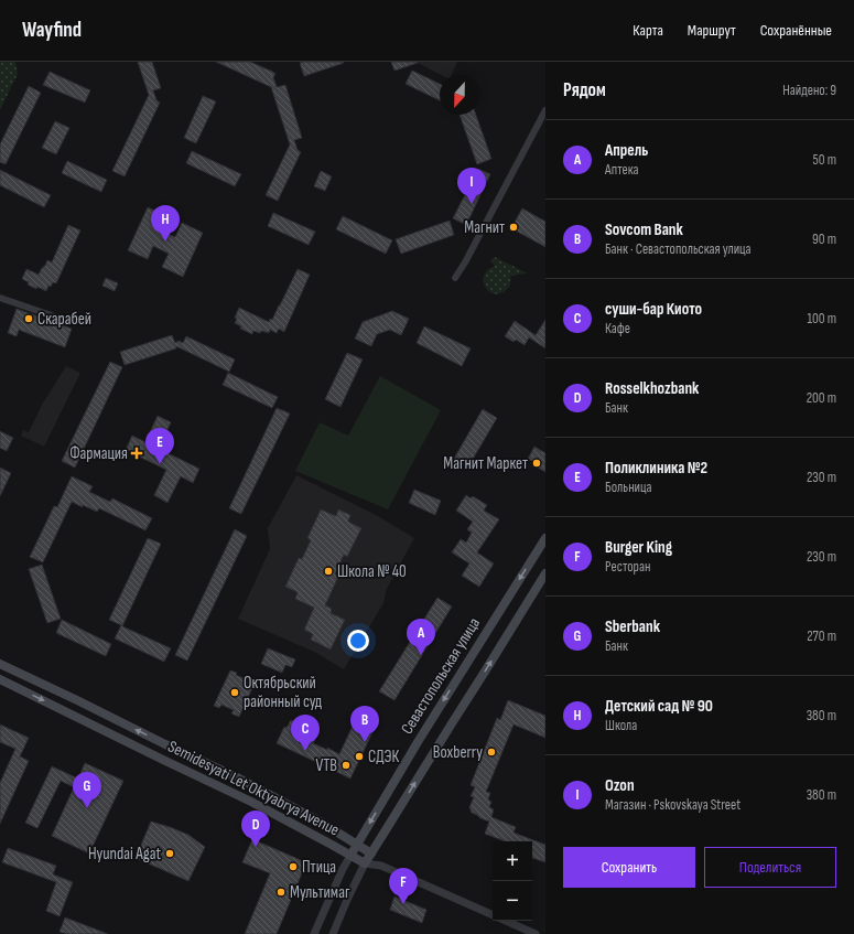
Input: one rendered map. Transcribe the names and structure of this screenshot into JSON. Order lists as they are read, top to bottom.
{
  "streets": {
    "main road": ["Севастопольская улица", "Semidesyati Let Oktyabrya Avenue"]
  },
  "crossings": [
    ["Севастопольская улица", "Semidesyati Let Oktyabrya Avenue"]
  ],
  "places": {
    "other": [
      "Магнит",
      "Скарабей",
      "Магнит Маркет",
      "Школа № 40",
      "Октябрьский районный суд",
      "Boxberry",
      "СДЭК",
      "VTB",
      "Hyundai Agat",
      "Птица",
      "Мультимаг"
    ],
    "health": ["Фармация"]
  },
  "north": "bottom",
  "page": {
    "header": "Wayfind",
    "nav": ["Карта", "Маршрут", "Сохранённые"],
    "heading": ["Рядом", "Найдено: 9"],
    "list": [
      {
        "mark": "A",
        "name": "Апрель",
        "note": "Аптека",
        "value": "50 m"
      },
      {
        "mark": "B",
        "name": "Sovcom Bank",
        "note": "Банк · Севастопольская улица",
        "value": "90 m"
      },
      {
        "mark": "C",
        "name": "суши-бар Киото",
        "note": "Кафе",
        "value": "100 m"
      },
      {
        "mark": "D",
        "name": "Rosselkhozbank",
        "note": "Банк",
        "value": "200 m"
      },
      {
        "mark": "E",
        "name": "Поликлиника №2",
        "note": "Больница",
        "value": "230 m"
      },
      {
        "mark": "F",
        "name": "Burger King",
        "note": "Ресторан",
        "value": "230 m"
      },
      {
        "mark": "G",
        "name": "Sberbank",
        "note": "Банк",
        "value": "270 m"
      },
      {
        "mark": "H",
        "name": "Детский сад № 90",
        "note": "Школа",
        "value": "380 m"
      },
      {
        "mark": "I",
        "name": "Ozon",
        "note": "Магазин · Pskovskaya Street",
        "value": "380 m"
      }
    ],
    "pins": [
      "I",
      "H",
      "E",
      "A",
      "B",
      "C",
      "G",
      "D",
      "F"
    ],
    "buttons": ["Сохранить", "Поделиться"],
    "map_buttons": ["+", "−"]
  }
}
